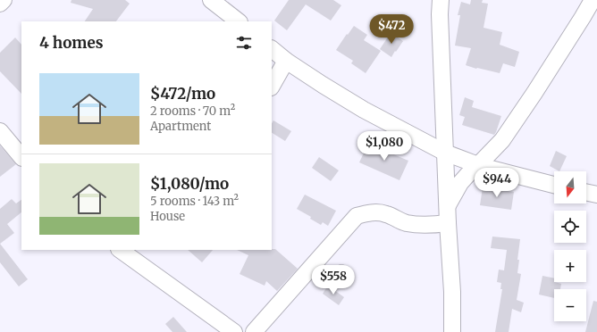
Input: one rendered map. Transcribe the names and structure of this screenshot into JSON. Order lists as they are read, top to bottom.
{
  "north": "bottom",
  "page": {
    "price": [
      "$472",
      "$1,080",
      "$944",
      "$558"
    ],
    "heading": "4 homes",
    "list": [
      {
        "name": "$472/mo",
        "note": "2 rooms · 70 m² · Apartment"
      },
      {
        "name": "$1,080/mo",
        "note": "5 rooms · 143 m² · House"
      }
    ],
    "map_buttons": ["+", "−"]
  }
}
